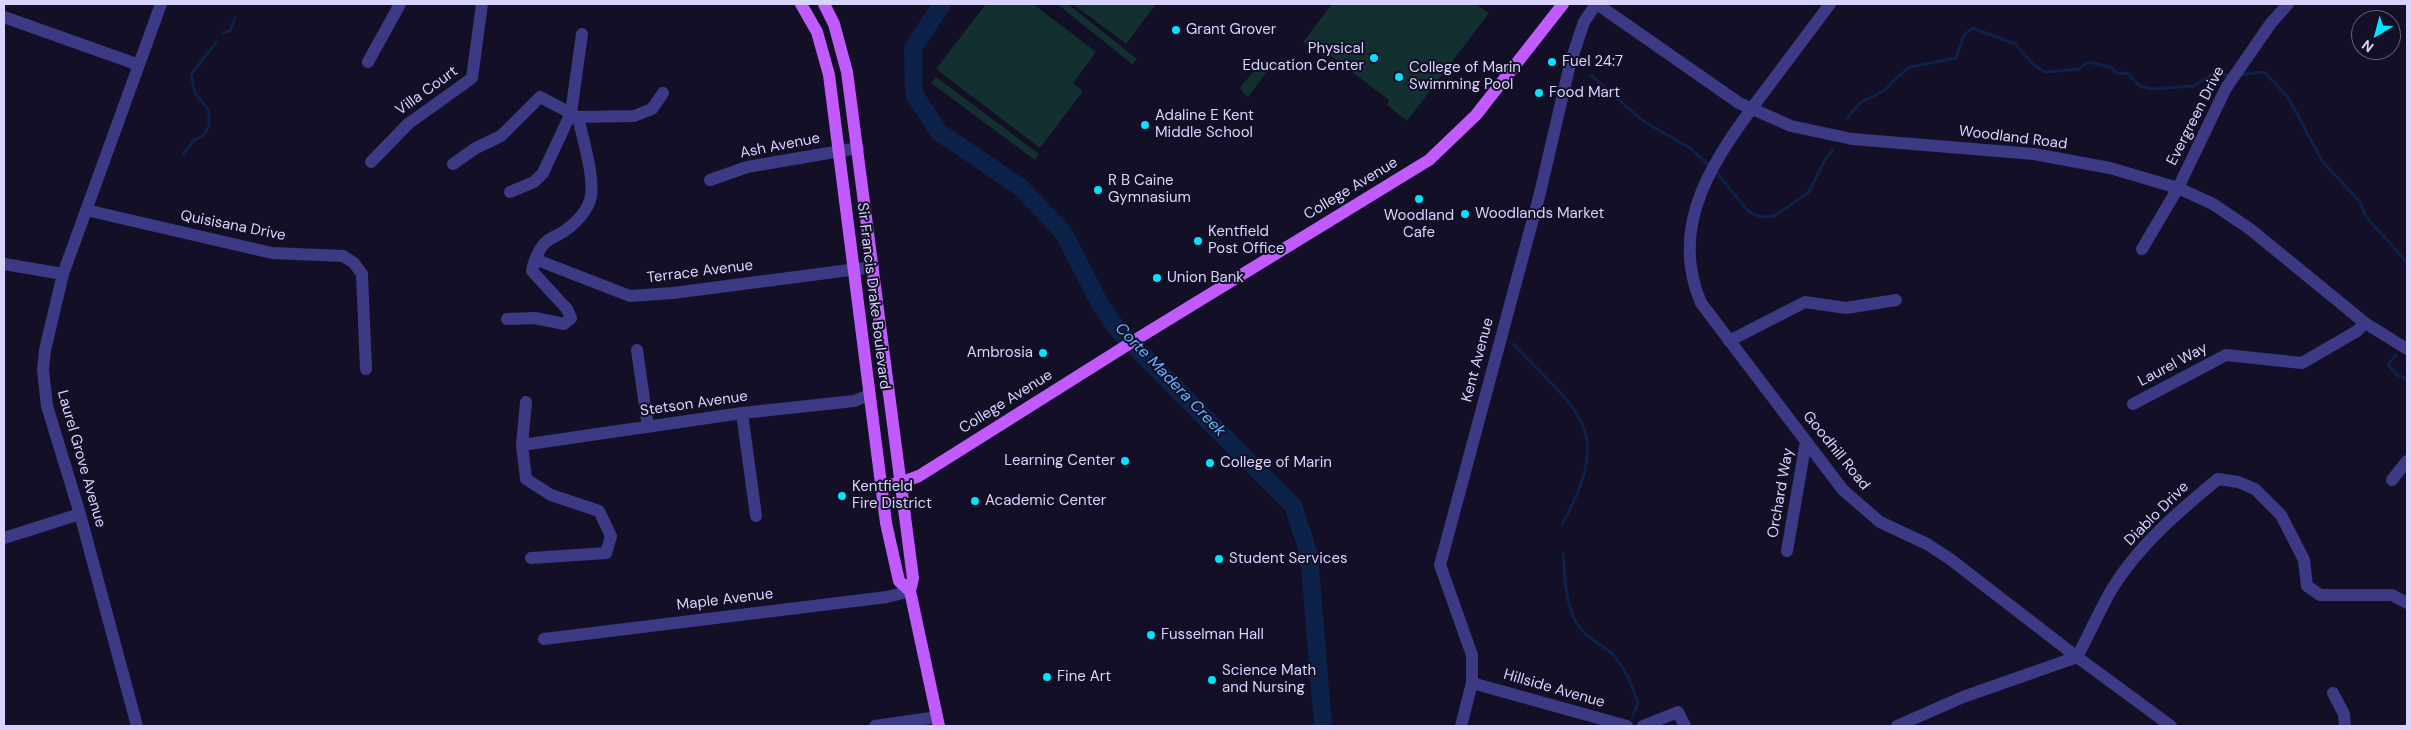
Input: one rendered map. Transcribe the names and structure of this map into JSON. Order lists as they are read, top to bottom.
{
  "streets": {
    "main road": ["College Avenue", "Sir Francis Drake Boulevard"],
    "street": [
      "Villa Court",
      "Evergreen Drive",
      "Woodland Road",
      "Ash Avenue",
      "Quisisana Drive",
      "Terrace Avenue",
      "Kent Avenue",
      "Laurel Way",
      "Stetson Avenue",
      "Goodhill Road",
      "Laurel Grove Avenue",
      "Orchard Way",
      "Diablo Drive",
      "Maple Avenue",
      "Hillside Avenue"
    ]
  },
  "crossings": [
    ["Evergreen Drive", "Woodland Road"],
    ["Woodland Road", "Kent Avenue"],
    ["Woodland Road", "Laurel Way"],
    ["Woodland Road", "Goodhill Road"],
    ["Ash Avenue", "Sir Francis Drake Boulevard"],
    ["College Avenue", "Sir Francis Drake Boulevard"],
    ["Quisisana Drive", "Laurel Grove Avenue"],
    ["Terrace Avenue", "Sir Francis Drake Boulevard"],
    ["Sir Francis Drake Boulevard", "Stetson Avenue"],
    ["Sir Francis Drake Boulevard", "Maple Avenue"],
    ["Kent Avenue", "Hillside Avenue"],
    ["Goodhill Road", "Orchard Way"],
    ["Goodhill Road", "Diablo Drive"]
  ],
  "water": ["Corte Madera Creek"],
  "places": [
    "Grant Grover",
    "Physical Education Center",
    "Fuel 24:7",
    "College of Marin Swimming Pool",
    "Food Mart",
    "Adaline E Kent Middle School",
    "R B Caine Gymnasium",
    "Woodland Cafe",
    "Woodlands Market",
    "Kentfield Post Office",
    "Union Bank",
    "Ambrosia",
    "Learning Center",
    "College of Marin",
    "Kentfield Fire District",
    "Academic Center",
    "Student Services",
    "Fusselman Hall",
    "Fine Art",
    "Science Math and Nursing"
  ],
  "north": "bottom left"
}
